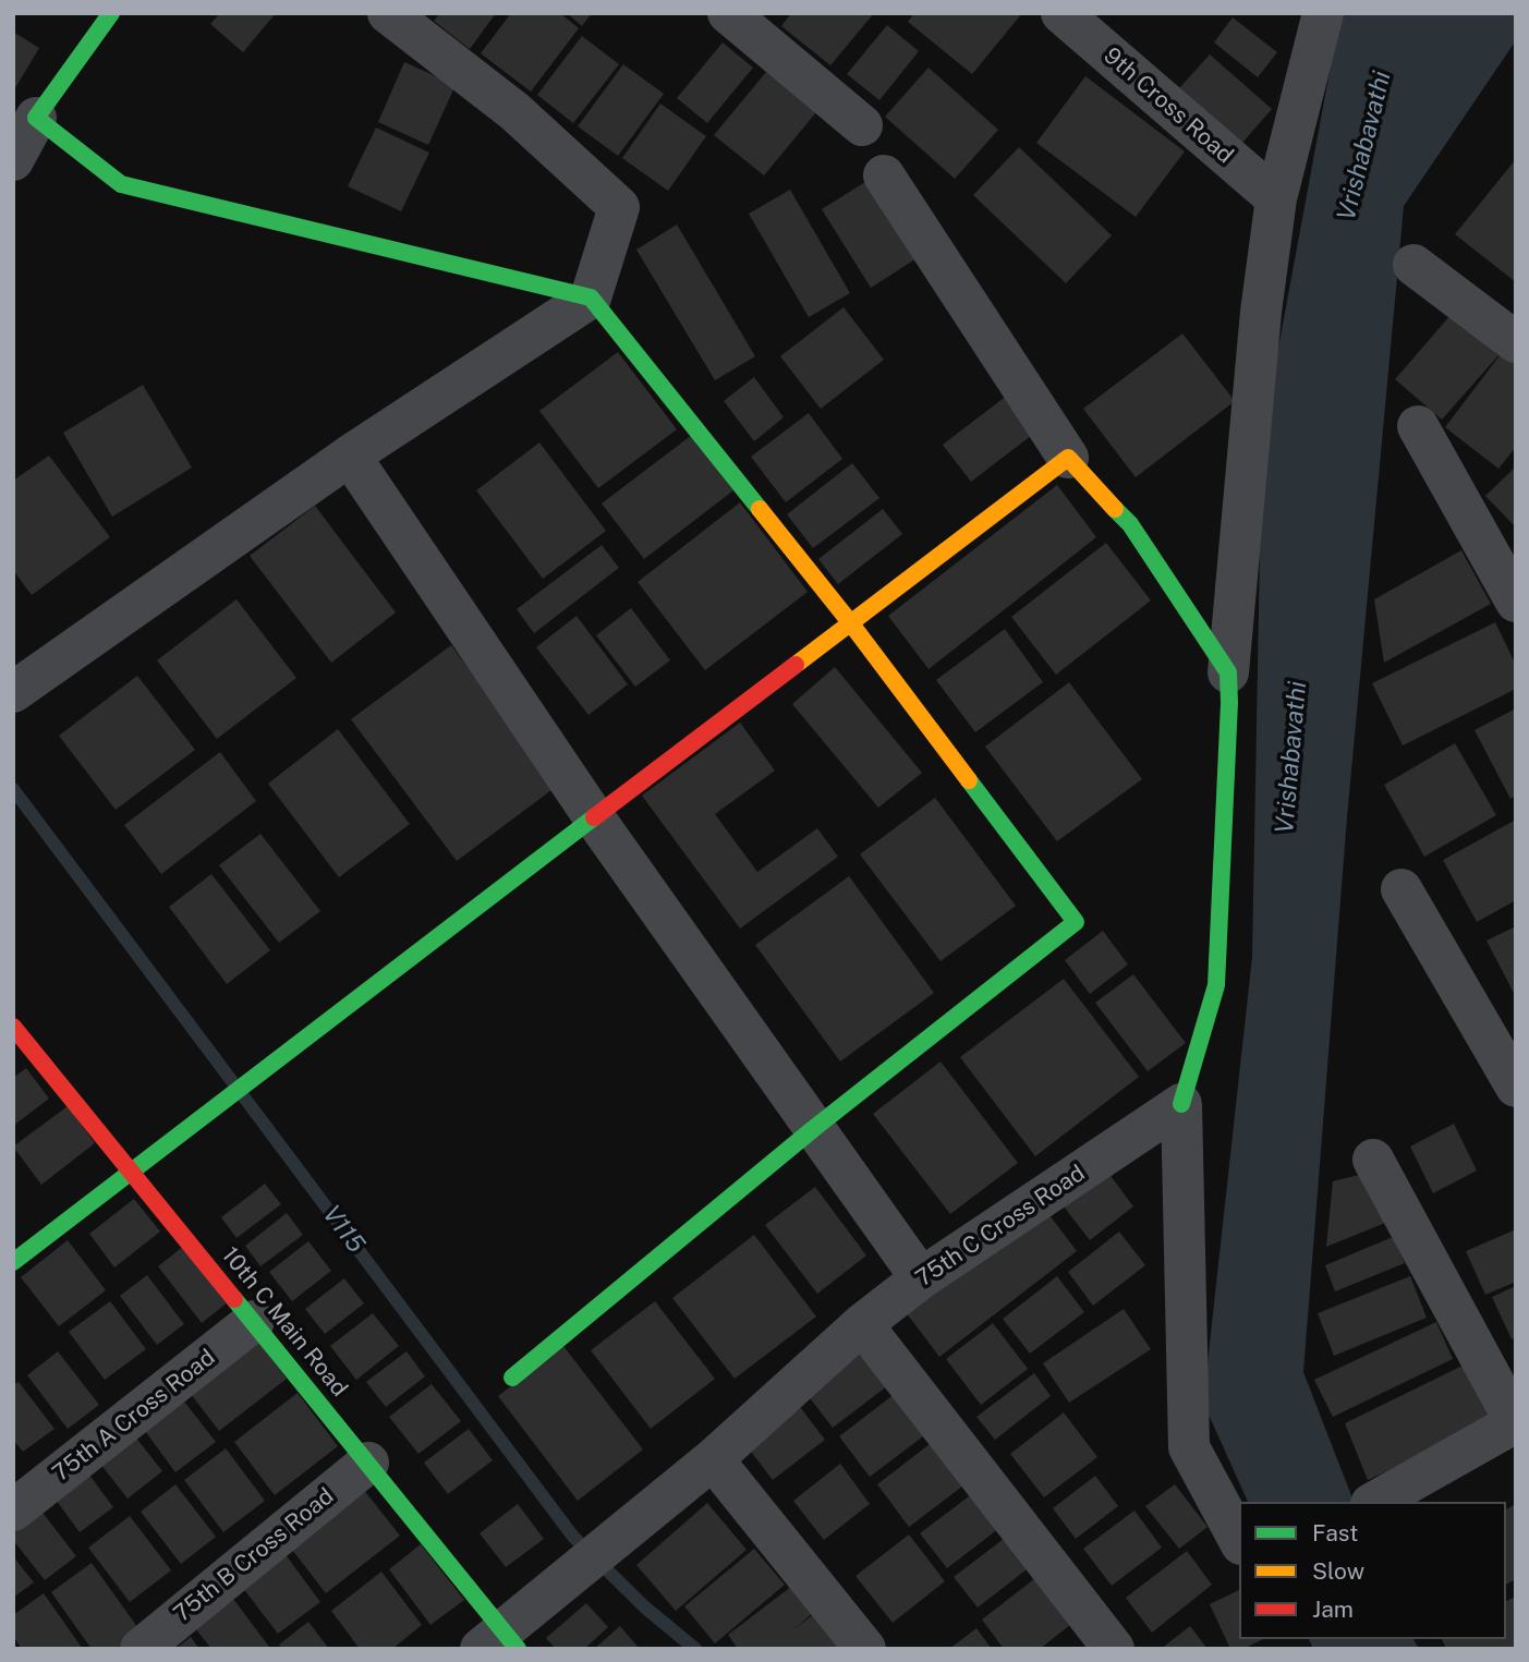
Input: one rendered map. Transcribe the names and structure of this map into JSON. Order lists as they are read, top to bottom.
{
  "streets": {
    "street": [
      "9th Cross Road",
      "75th C Cross Road",
      "10th C Main Road",
      "75th A Cross Road",
      "75th B Cross Road"
    ]
  },
  "crossings": [
    ["75th C Cross Road", "10th C Main Road"],
    ["10th C Main Road", "75th A Cross Road"],
    ["10th C Main Road", "75th B Cross Road"]
  ],
  "water": ["Vrishabavathi", "V115"],
  "legend": ["Fast", "Slow", "Jam"]
}
